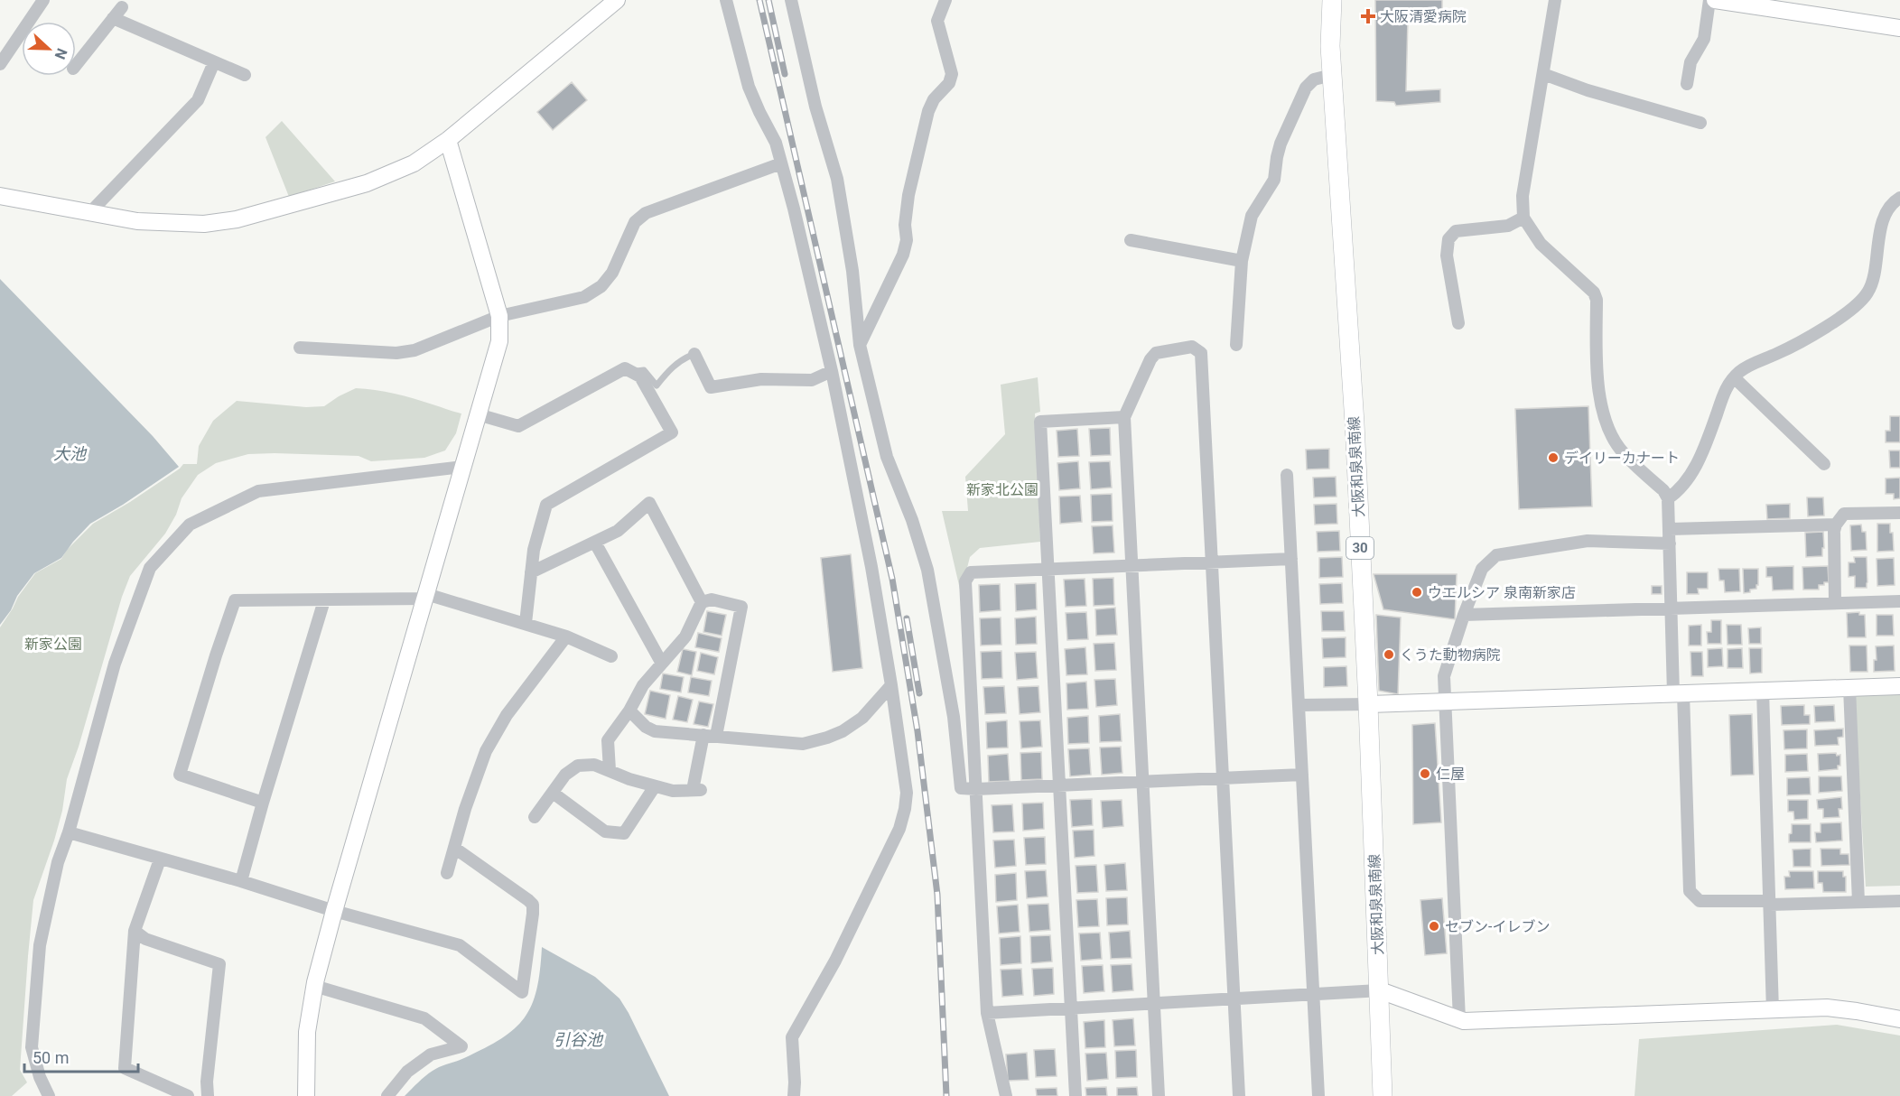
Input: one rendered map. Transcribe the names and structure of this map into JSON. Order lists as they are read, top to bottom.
{
  "streets": {
    "main road": ["大阪和泉泉南線", "30"]
  },
  "water": ["大池", "引谷池"],
  "parks": ["新家北公園", "新家公園"],
  "places": {
    "health": ["大阪清愛病院"],
    "other": [
      "デイリーカナート",
      "ウエルシア 泉南新家店",
      "くうた動物病院",
      "仁屋",
      "セブン-イレブン"
    ]
  },
  "scale_bar": "50 m",
  "north": "right"
}
